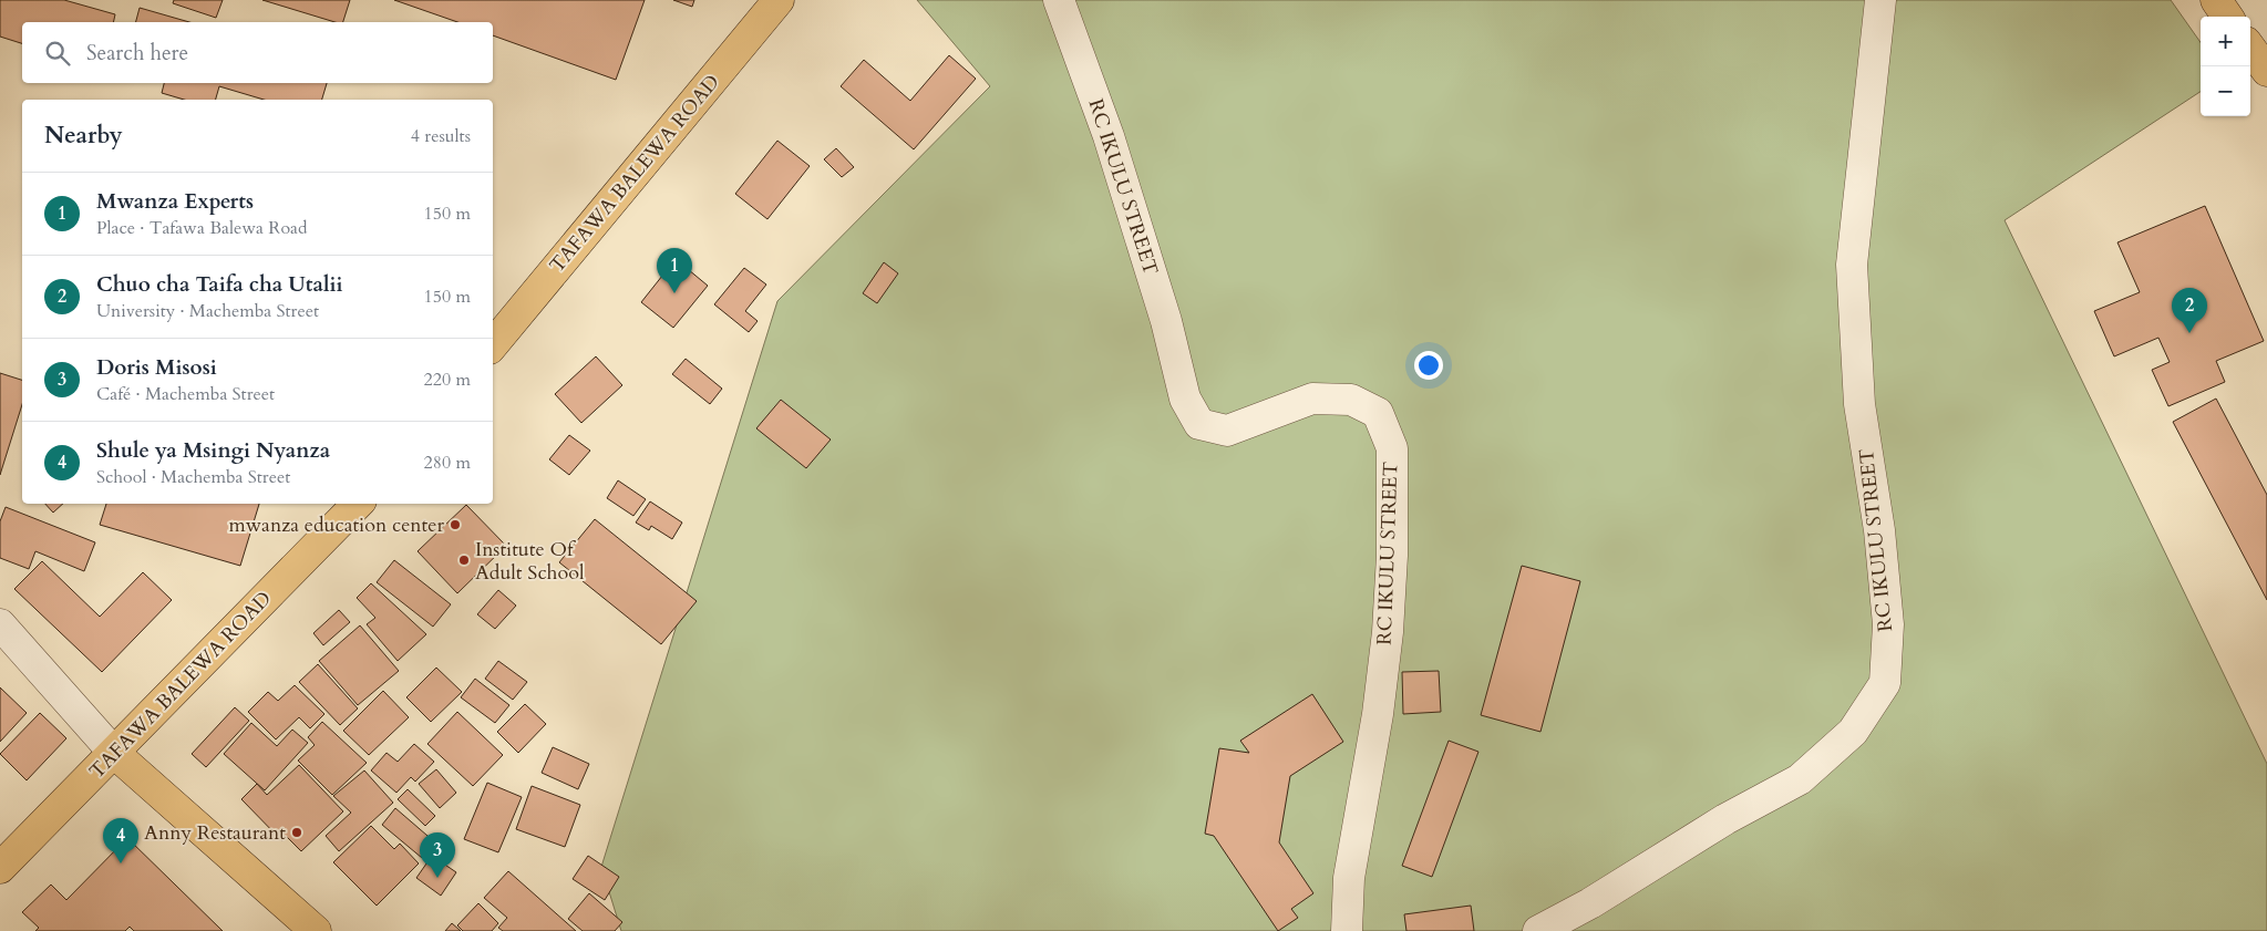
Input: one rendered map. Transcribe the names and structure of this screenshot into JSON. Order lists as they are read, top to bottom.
{
  "streets": {
    "main road": ["TAFAWA BALEWA ROAD"],
    "lane": ["RC IKULU STREET"]
  },
  "places": ["mwanza education center", "Institute Of Adult School", "Anny Restaurant"],
  "page": {
    "map_buttons": ["+", "−"],
    "search": "Search here",
    "heading": ["Nearby", "4 results"],
    "list": [
      {
        "mark": "1",
        "name": "Mwanza Experts",
        "note": "Place · Tafawa Balewa Road",
        "value": "150 m"
      },
      {
        "mark": "2",
        "name": "Chuo cha Taifa cha Utalii",
        "note": "University · Machemba Street",
        "value": "150 m"
      },
      {
        "mark": "3",
        "name": "Doris Misosi",
        "note": "Café · Machemba Street",
        "value": "220 m"
      },
      {
        "mark": "4",
        "name": "Shule ya Msingi Nyanza",
        "note": "School · Machemba Street",
        "value": "280 m"
      }
    ],
    "pins": [
      "1",
      "2",
      "4",
      "3"
    ]
  }
}
